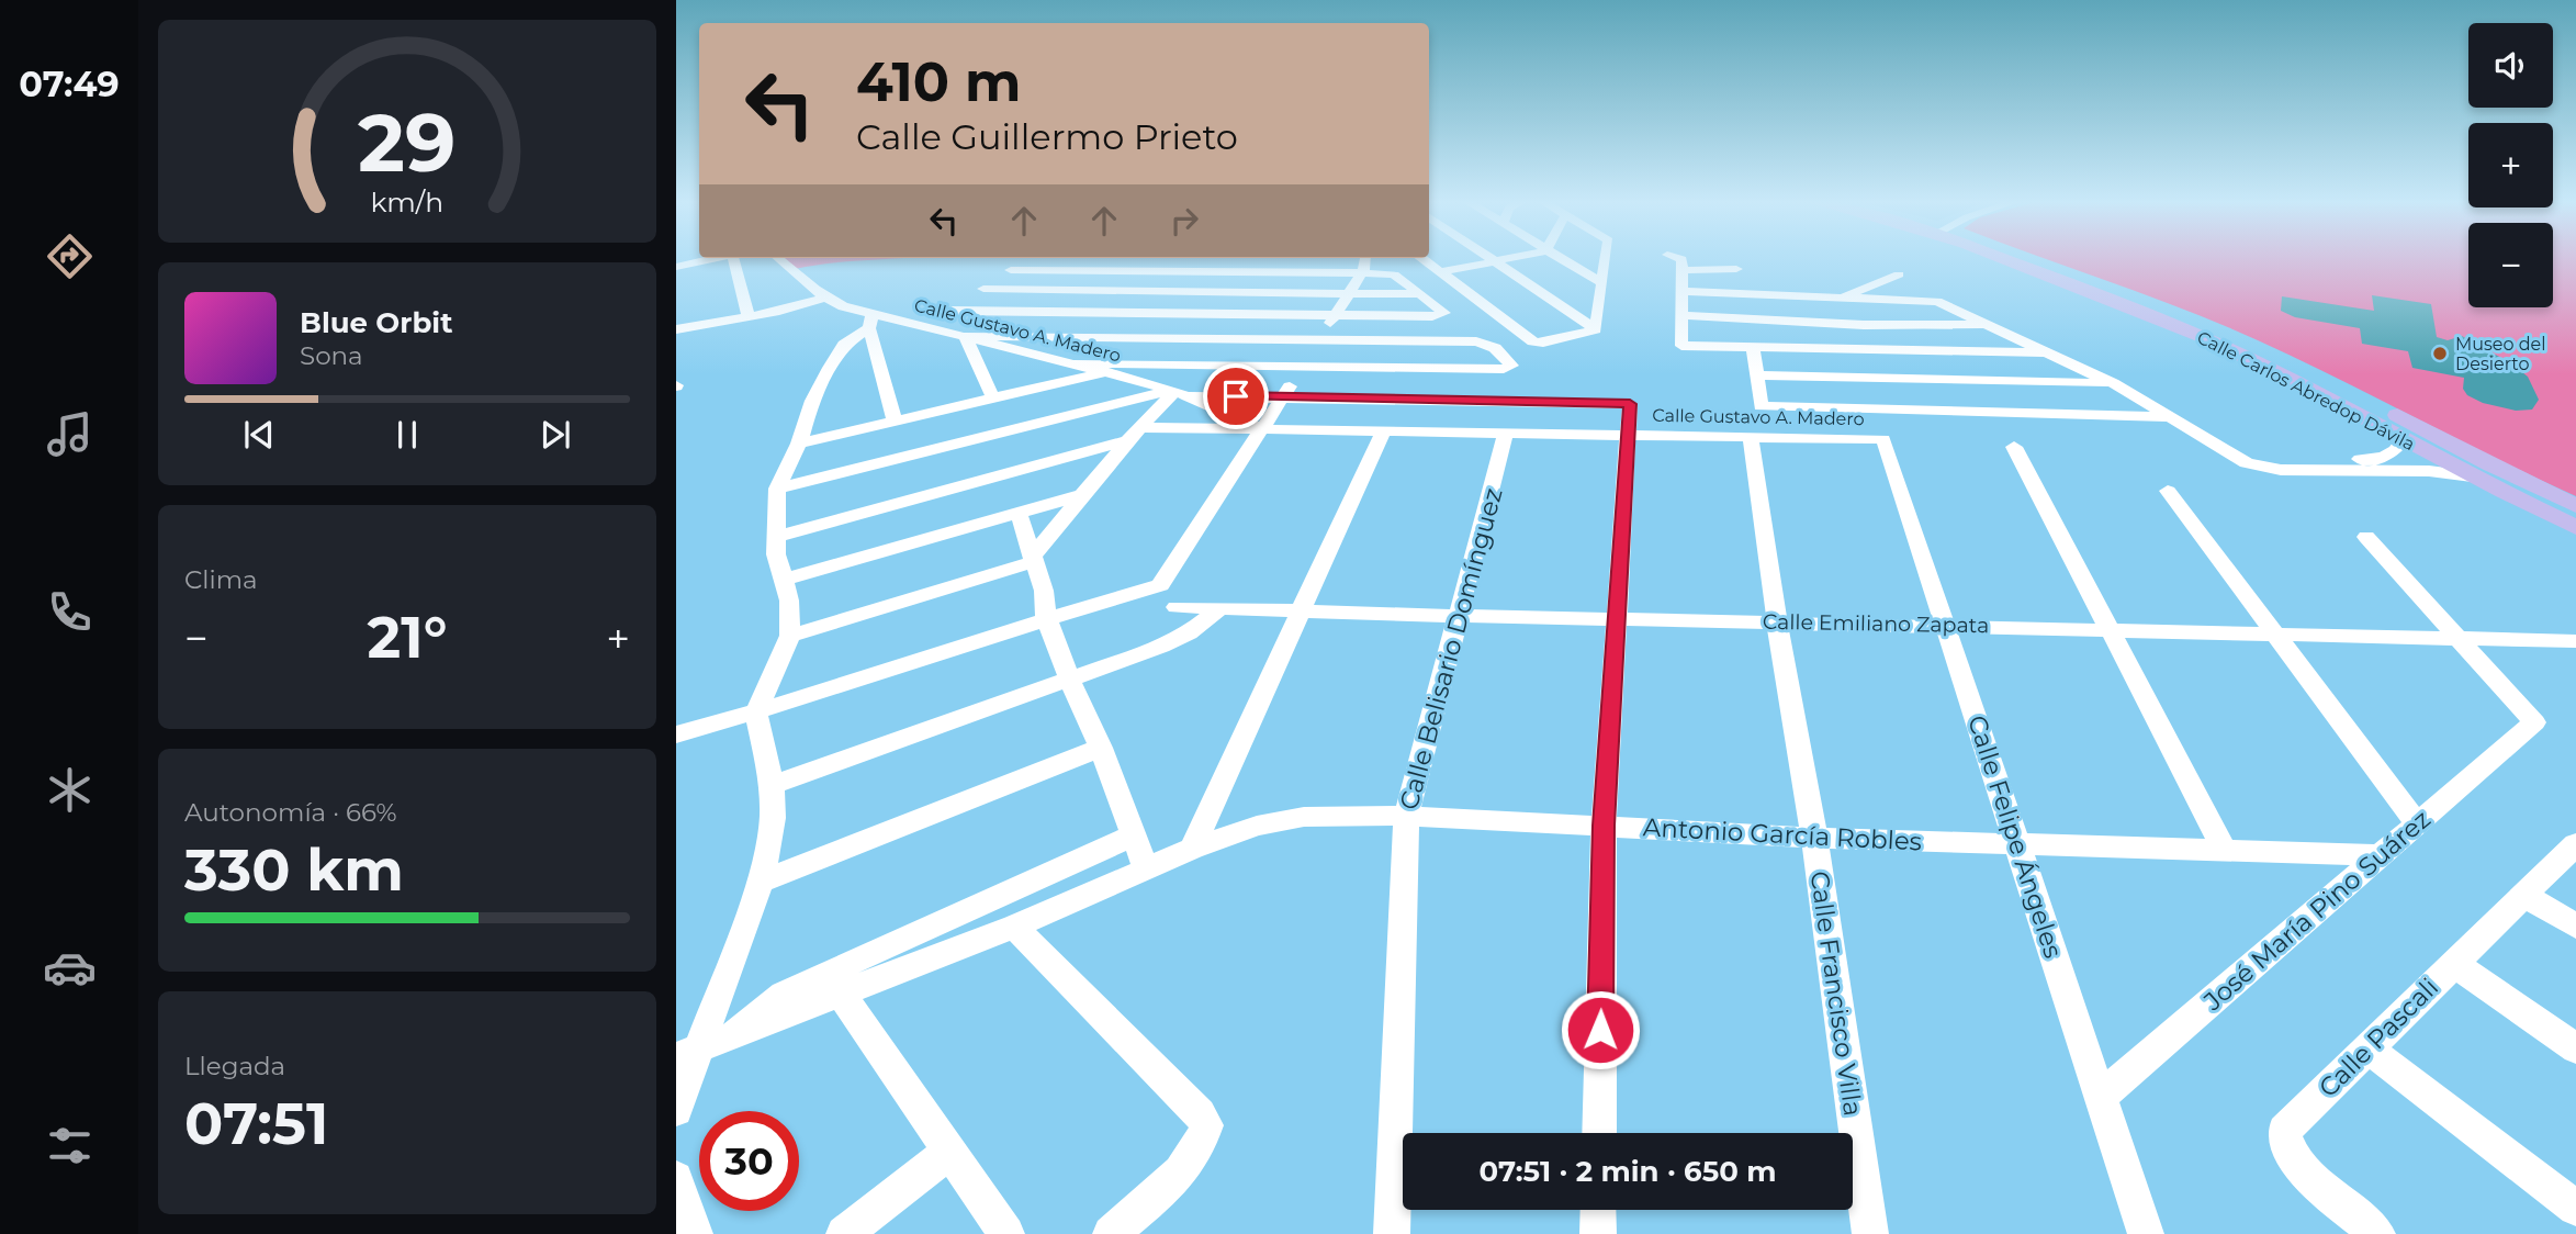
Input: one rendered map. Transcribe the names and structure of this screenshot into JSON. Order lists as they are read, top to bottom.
{
  "streets": {
    "main road": ["Calle Carlos Abredop Dávila"],
    "street": [
      "Calle Gustavo A. Madero",
      "Calle Emiliano Zapata",
      "Calle Belisario Domínguez",
      "Antonio García Robles",
      "Calle Felipe Ángeles",
      "José María Pino Suárez",
      "Calle Francisco Villa",
      "Calle Pascali"
    ]
  },
  "crossings": [
    ["Calle Gustavo A. Madero", "Calle Belisario Domínguez"],
    ["Calle Gustavo A. Madero", "Calle Felipe Ángeles"],
    ["Calle Gustavo A. Madero", "Calle Francisco Villa"],
    ["Calle Emiliano Zapata", "Calle Belisario Domínguez"],
    ["Calle Emiliano Zapata", "Calle Felipe Ángeles"],
    ["Calle Emiliano Zapata", "José María Pino Suárez"],
    ["Calle Emiliano Zapata", "Calle Francisco Villa"],
    ["Calle Belisario Domínguez", "Antonio García Robles"],
    ["Antonio García Robles", "Calle Felipe Ángeles"],
    ["Antonio García Robles", "José María Pino Suárez"],
    ["Antonio García Robles", "Calle Francisco Villa"],
    ["Calle Felipe Ángeles", "José María Pino Suárez"]
  ],
  "places": ["Museo del Desierto"],
  "page": {
    "tabs": "07:49",
    "map_buttons": ["+", "−"],
    "turn": ["410 m", "Calle Guillermo Prieto"],
    "song": ["Blue Orbit", "Sona"],
    "tile": [
      "Clima",
      ["Autonomía · 66%", "330 km"],
      ["Llegada", "07:51"]
    ],
    "heat": ["−", "21°", "+"],
    "limit": "30",
    "trip": "07:51 · 2 min · 650 m",
    "gauge": ["29", "km/h"]
  }
}
